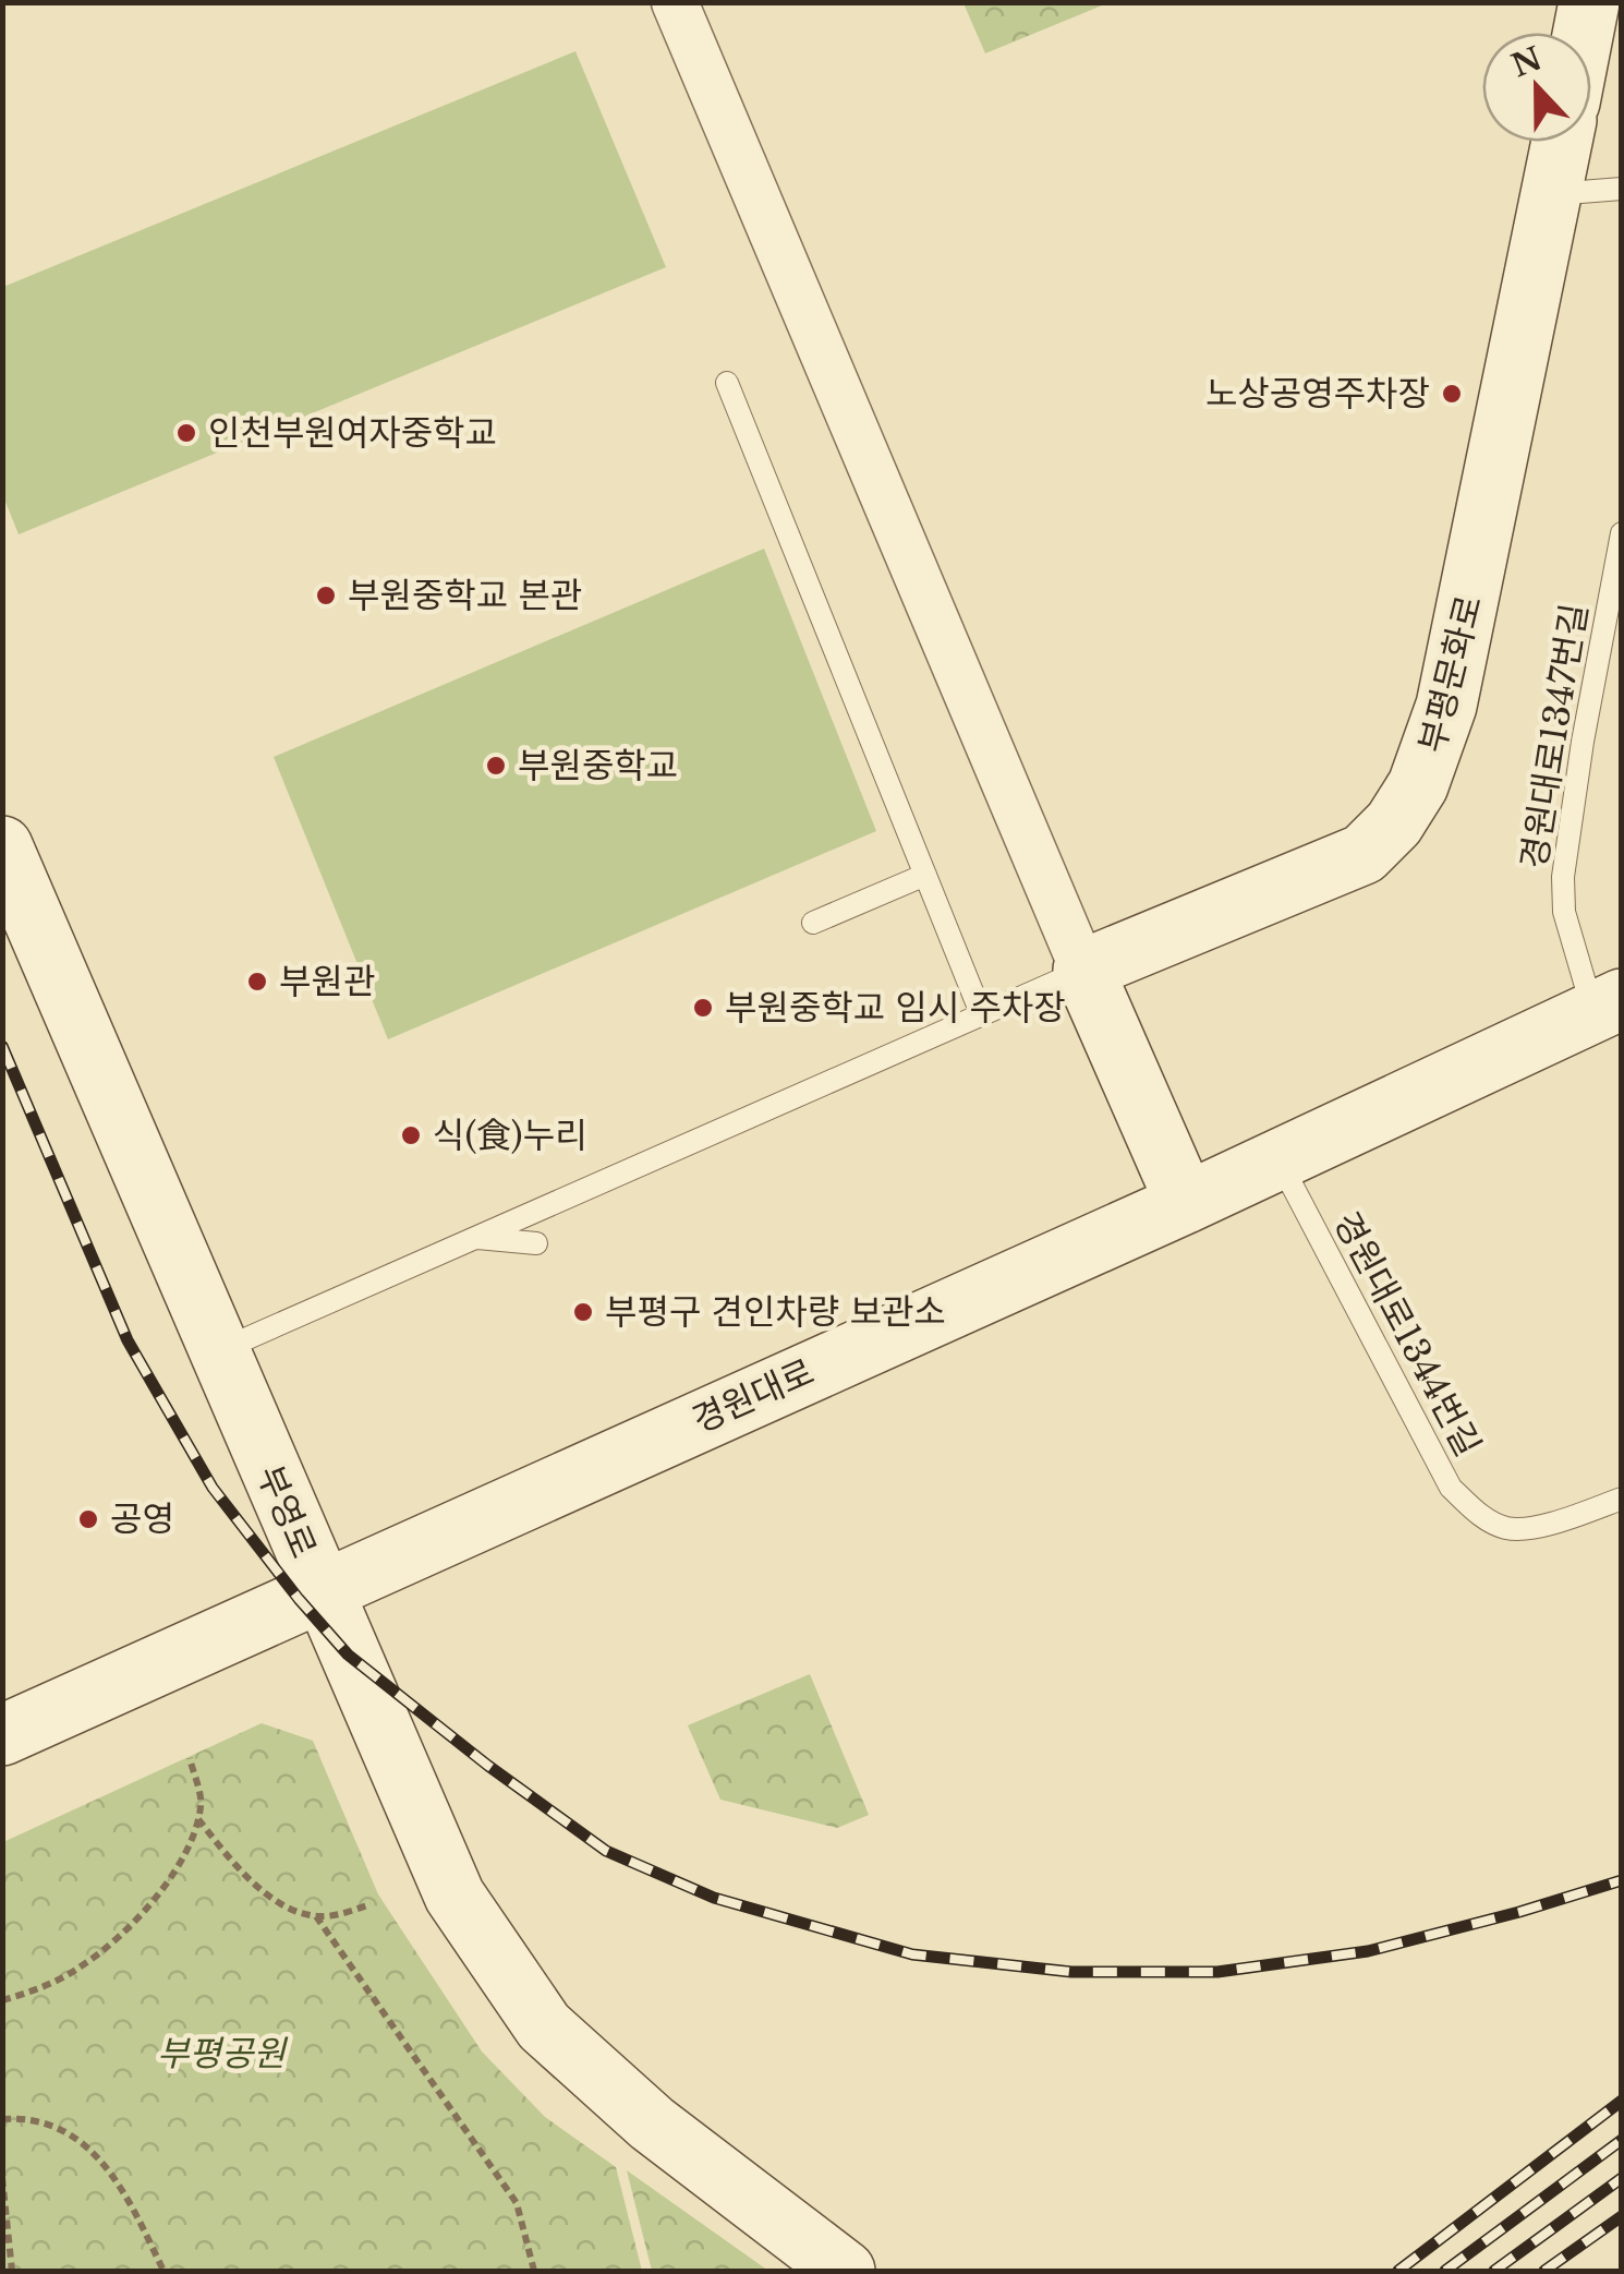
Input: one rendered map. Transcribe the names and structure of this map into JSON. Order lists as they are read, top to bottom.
{
  "streets": {
    "street": ["부평문화로", "경원대로", "부영로"],
    "lane": ["경원대로1347번길", "경원대로1344번길"]
  },
  "crossings": [
    ["경원대로1347번길", "경원대로"],
    ["경원대로1344번길", "경원대로"],
    ["경원대로", "부영로"]
  ],
  "parks": ["부평공원"],
  "places": [
    "노상공영주차장",
    "인천부원여자중학교",
    "부원중학교 본관",
    "부원중학교",
    "부원관",
    "부원중학교 임시 주차장",
    "식(食)누리",
    "부평구 견인차량 보관소",
    "공영"
  ],
  "north": "top"
}
